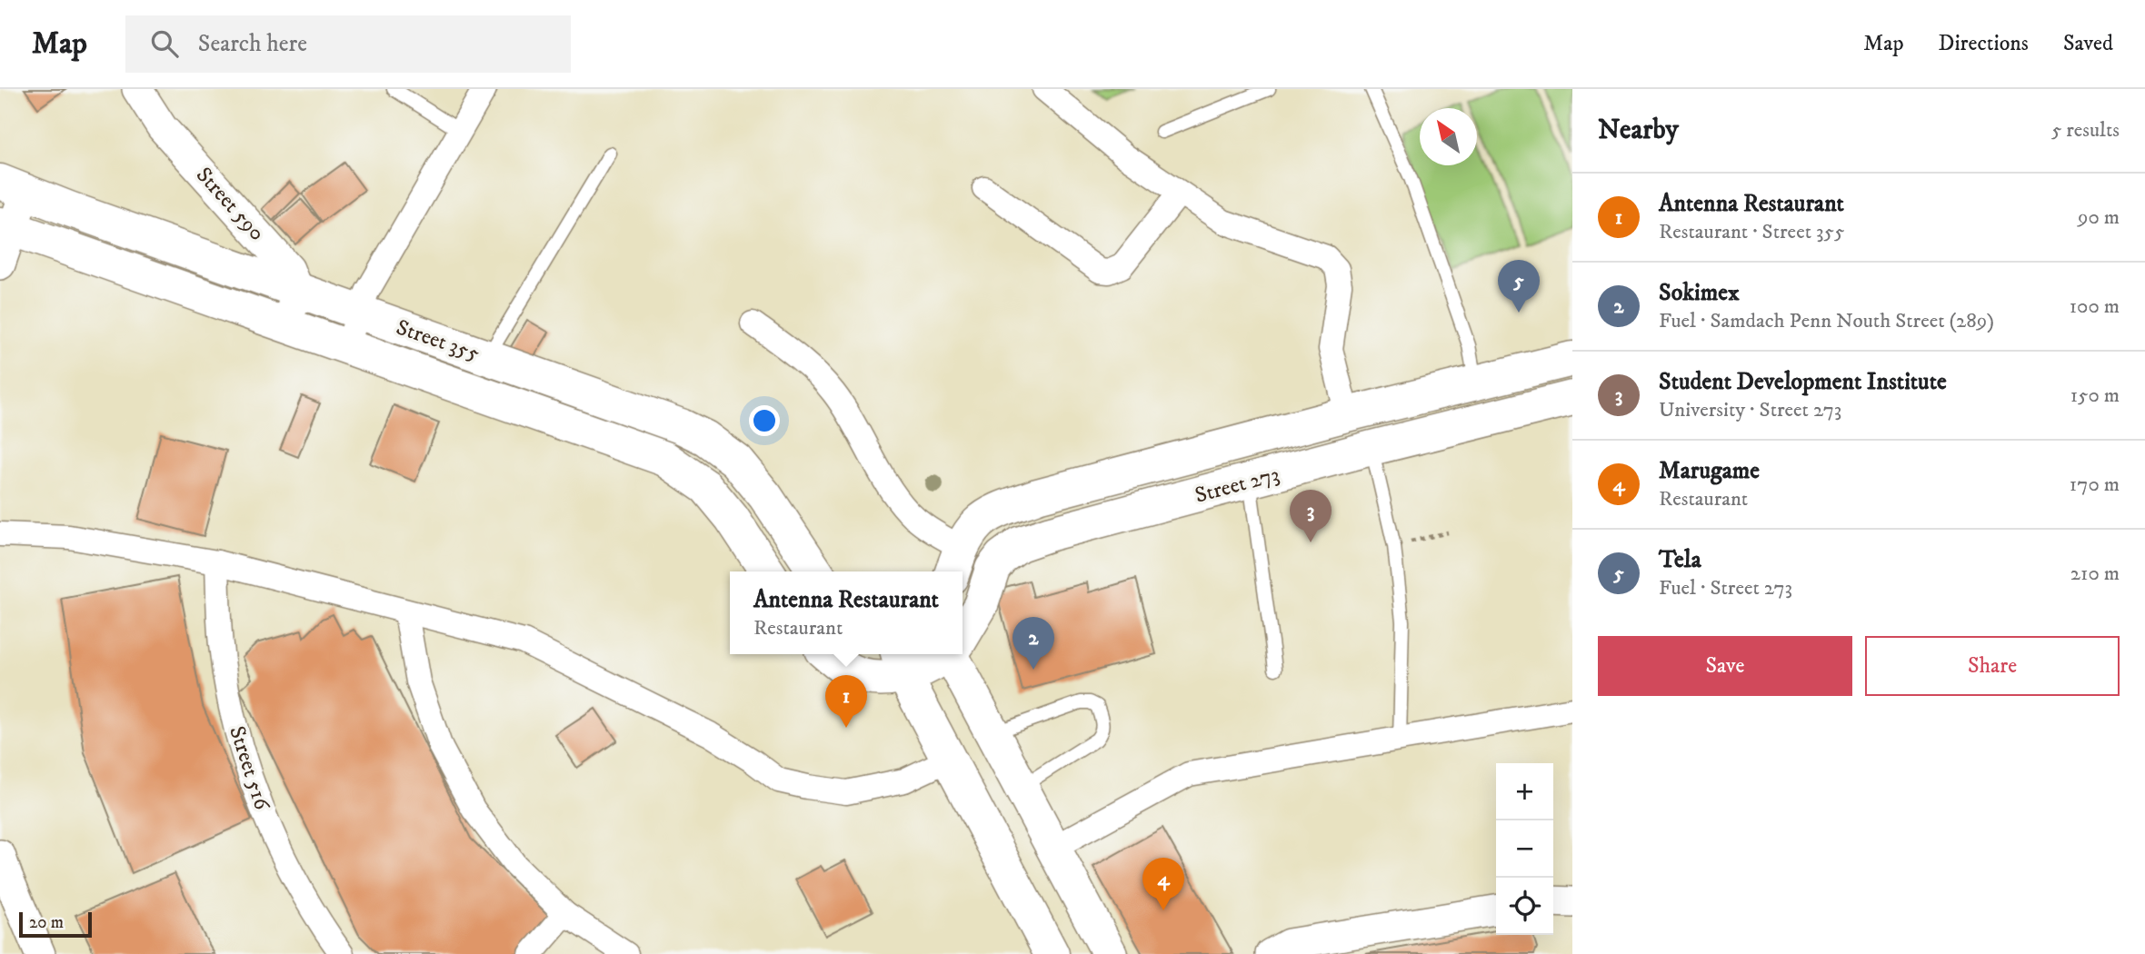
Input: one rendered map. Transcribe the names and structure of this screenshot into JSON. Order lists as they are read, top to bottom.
{
  "streets": {
    "main road": ["Street 355", "Street 273"],
    "street": ["Street 590", "Street 516"]
  },
  "crossings": [
    ["Street 590", "Street 355"]
  ],
  "scale_bar": "20 m",
  "north": "top left",
  "page": {
    "header": "Map",
    "search": "Search here",
    "nav": ["Map", "Directions", "Saved"],
    "heading": ["Nearby", "5 results"],
    "list": [
      {
        "mark": "1",
        "name": "Antenna Restaurant",
        "note": "Restaurant · Street 355",
        "value": "90 m"
      },
      {
        "mark": "2",
        "name": "Sokimex",
        "note": "Fuel · Samdach Penn Nouth Street (289)",
        "value": "100 m"
      },
      {
        "mark": "3",
        "name": "Student Development Institute",
        "note": "University · Street 273",
        "value": "150 m"
      },
      {
        "mark": "4",
        "name": "Marugame",
        "note": "Restaurant",
        "value": "170 m"
      },
      {
        "mark": "5",
        "name": "Tela",
        "note": "Fuel · Street 273",
        "value": "210 m"
      }
    ],
    "pins": [
      "5",
      "3",
      "2",
      "1",
      "4"
    ],
    "popup": ["Antenna Restaurant", "Restaurant"],
    "buttons": ["Save", "Share"],
    "map_buttons": ["+", "−"],
    "scale": "20 m"
  }
}
